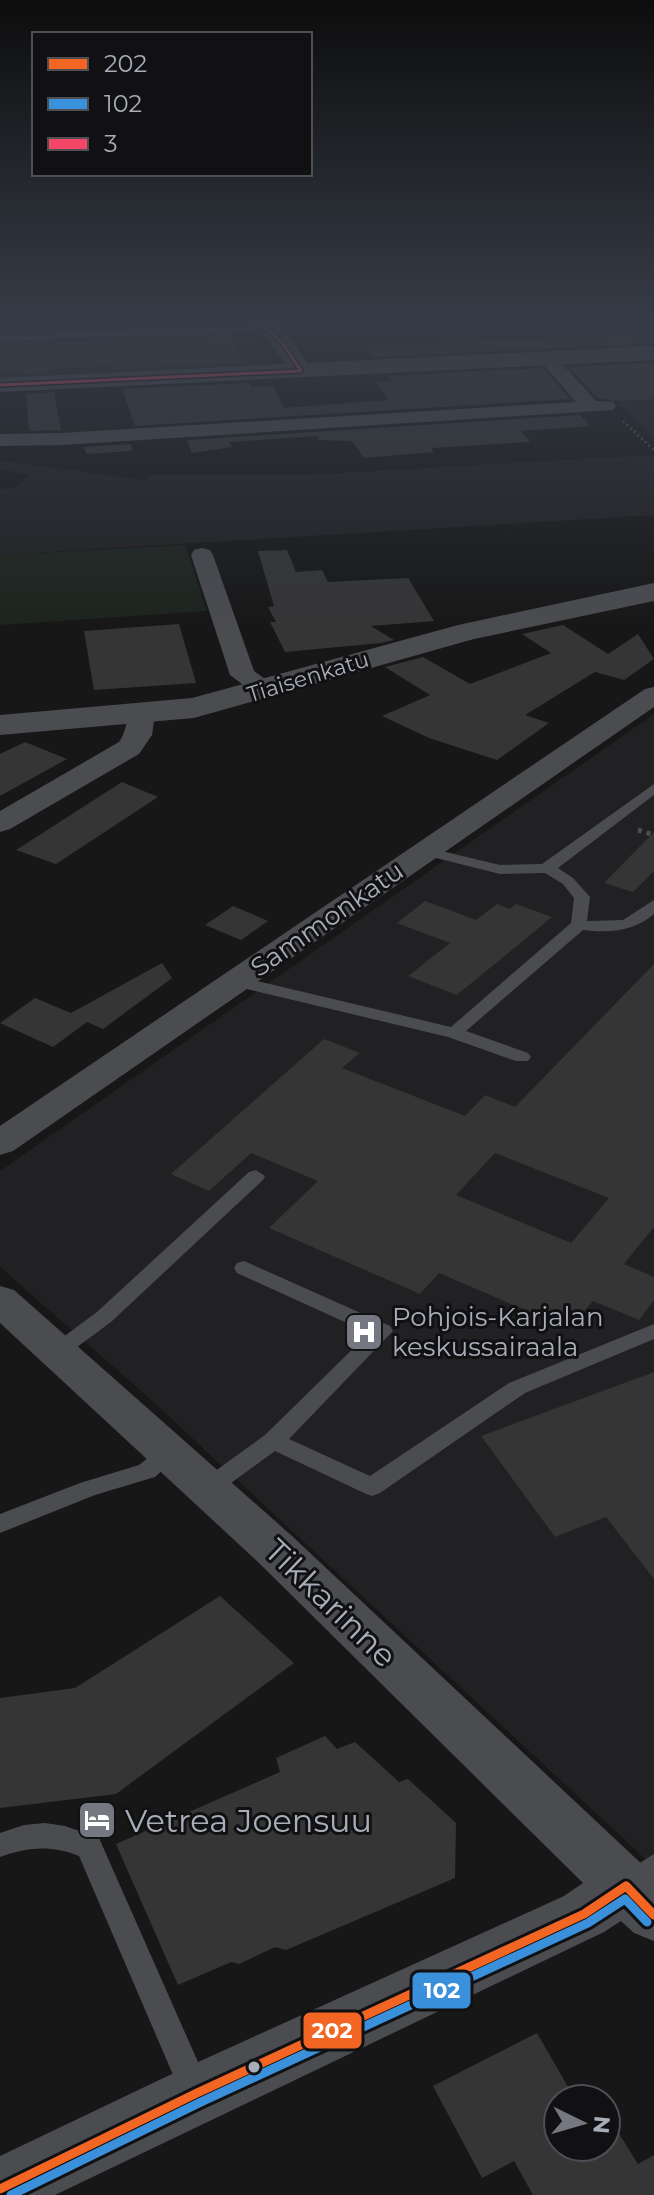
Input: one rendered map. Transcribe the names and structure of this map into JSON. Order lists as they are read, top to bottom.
{
  "streets": {
    "street": ["Tiaisenkatu", "Sammonkatu", "Tikkarinne"]
  },
  "places": {
    "hospital": ["Pohjois-Karjalan keskussairaala"],
    "hotel": ["Vetrea Joensuu"]
  },
  "lines": ["transit line 202", "transit line 102"],
  "legend": ["202", "102", "3"],
  "north": "right"
}
